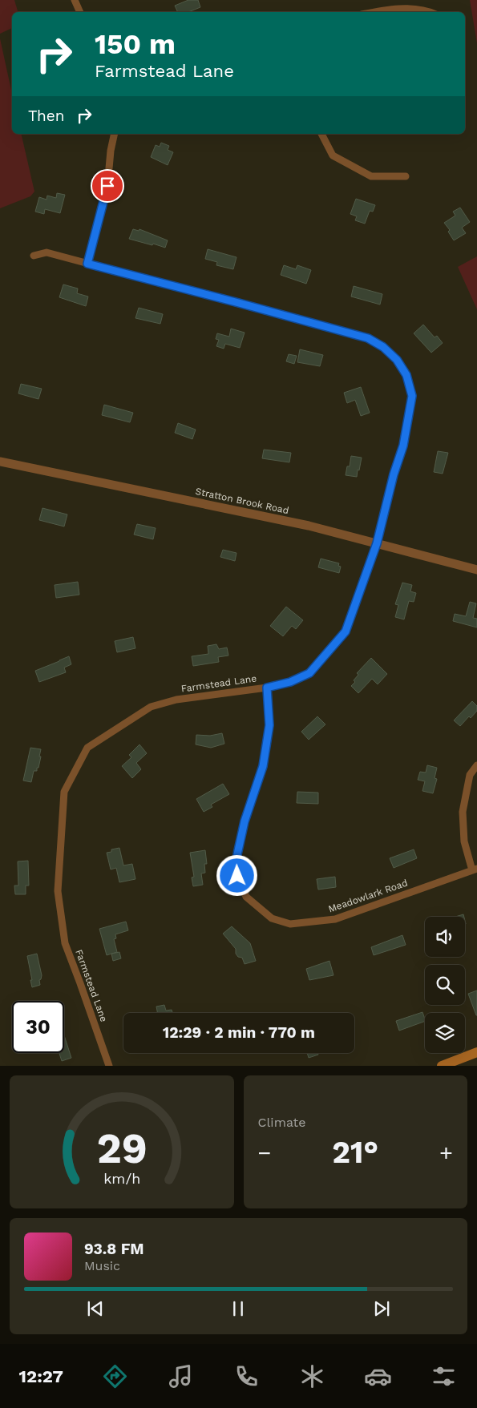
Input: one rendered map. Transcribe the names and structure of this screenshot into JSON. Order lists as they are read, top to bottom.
{
  "streets": {
    "street": ["Stratton Brook Road", "Farmstead Lane", "Meadowlark Road"]
  },
  "crossings": [
    ["Stratton Brook Road", "Farmstead Lane"],
    ["Farmstead Lane", "Meadowlark Road"]
  ],
  "page": {
    "turn": ["150 m", "Farmstead Lane"],
    "then": "Then",
    "limit": "30",
    "trip": "12:29 · 2 min · 770 m",
    "tile": "Climate",
    "heat": ["−", "21°", "+"],
    "song": ["93.8 FM", "Music"],
    "tabs": "12:27",
    "gauge": ["29", "km/h"]
  }
}
